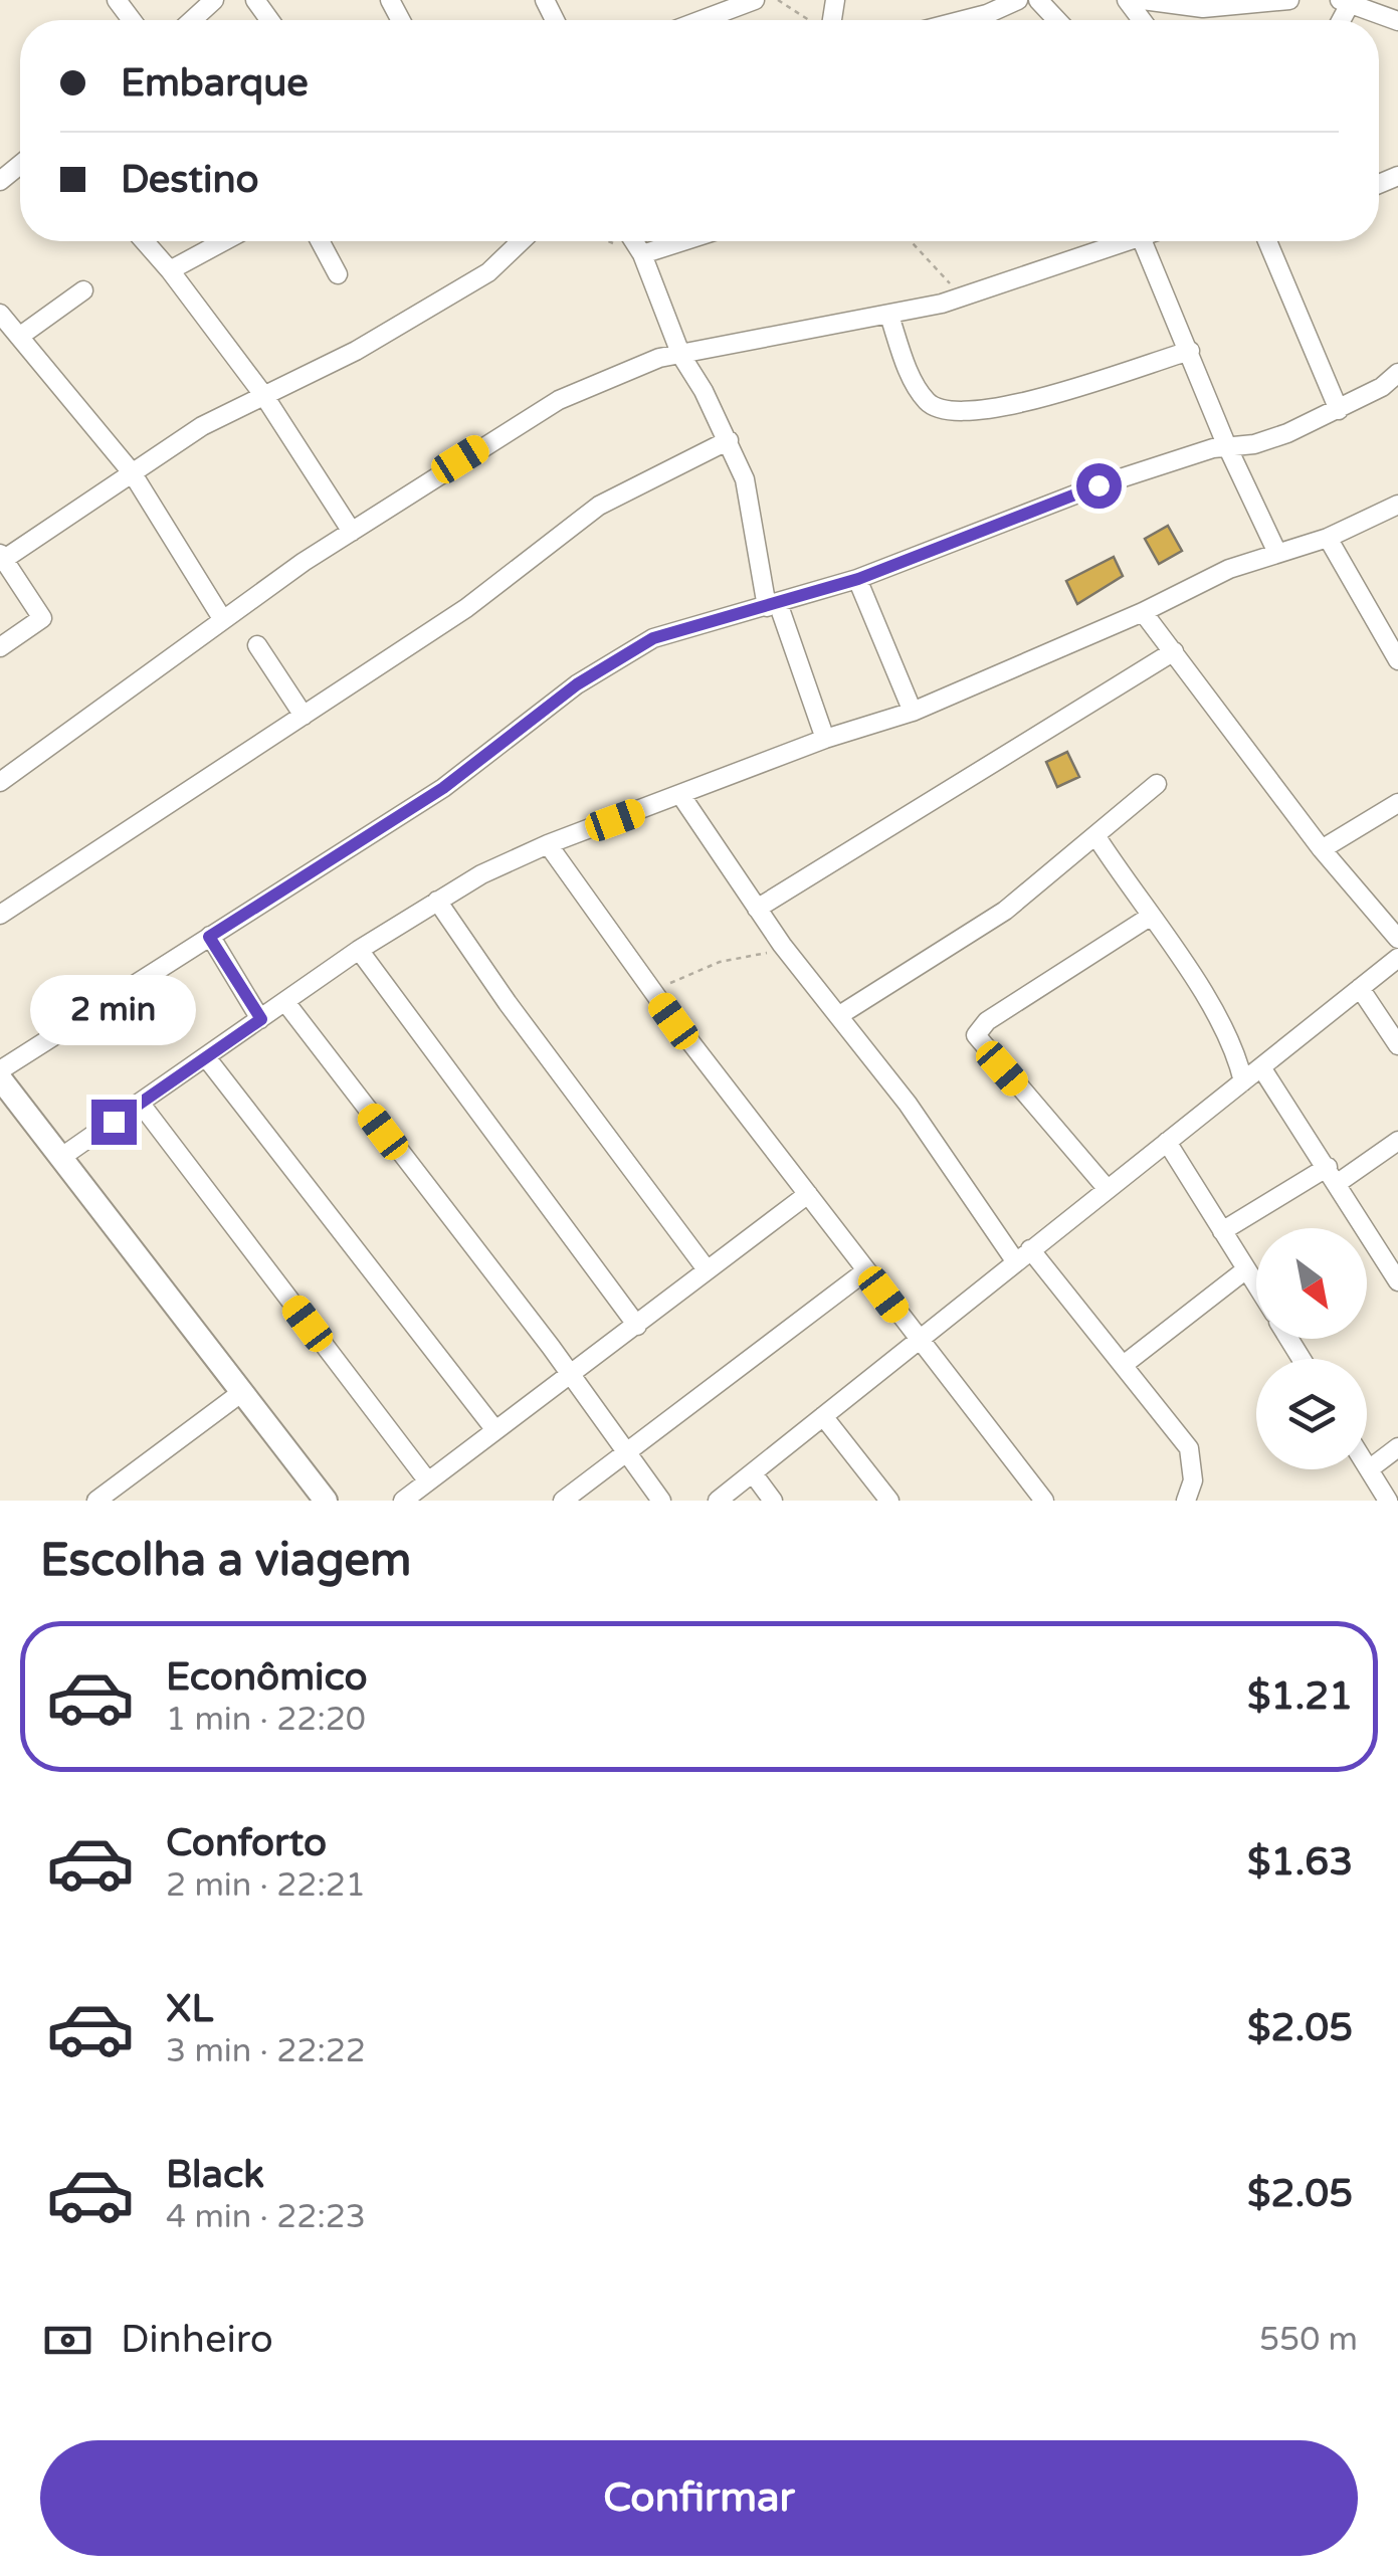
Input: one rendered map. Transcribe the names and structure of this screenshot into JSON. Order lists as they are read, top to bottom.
{
  "north": "bottom right",
  "page": {
    "banner": ["Embarque", "Destino"],
    "bubble": "2 min",
    "heading": "Escolha a viagem",
    "list": [
      {
        "name": "Econômico",
        "note": "1 min · 22:20",
        "value": "$1.21"
      },
      {
        "name": "Conforto",
        "note": "2 min · 22:21",
        "value": "$1.63"
      },
      {
        "name": "XL",
        "note": "3 min · 22:22",
        "value": "$2.05"
      },
      {
        "name": "Black",
        "note": "4 min · 22:23",
        "value": "$2.05"
      }
    ],
    "pay": ["Dinheiro", "550 m"],
    "buttons": "Confirmar"
  }
}
